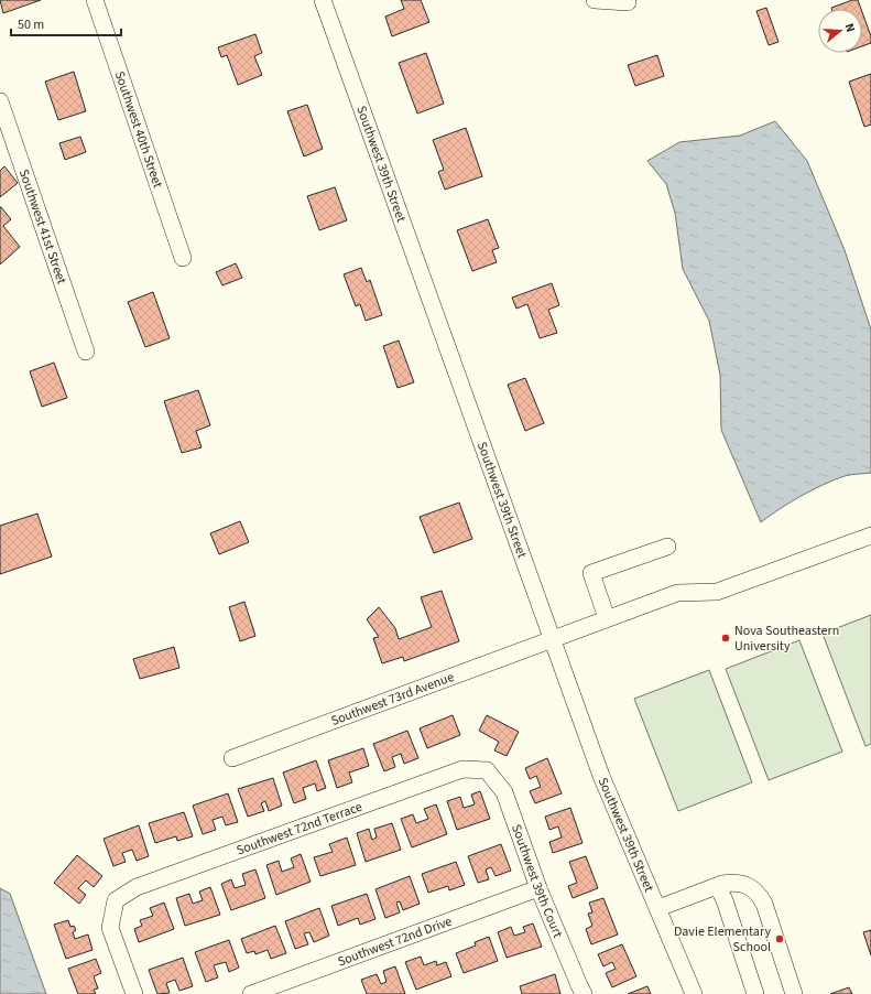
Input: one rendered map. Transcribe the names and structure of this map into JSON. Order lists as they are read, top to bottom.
{
  "streets": {
    "street": [
      "Southwest 40th Street",
      "Southwest 39th Street",
      "Southwest 41st Street",
      "Southwest 73rd Avenue",
      "Southwest 72nd Terrace",
      "Southwest 39th Court",
      "Southwest 72nd Drive"
    ]
  },
  "crossings": [
    ["Southwest 39th Street", "Southwest 73rd Avenue"],
    ["Southwest 72nd Terrace", "Southwest 39th Court"],
    ["Southwest 39th Court", "Southwest 72nd Drive"]
  ],
  "places": ["Nova Southeastern University", "Davie Elementary School"],
  "scale_bar": "50 m",
  "north": "right"
}
